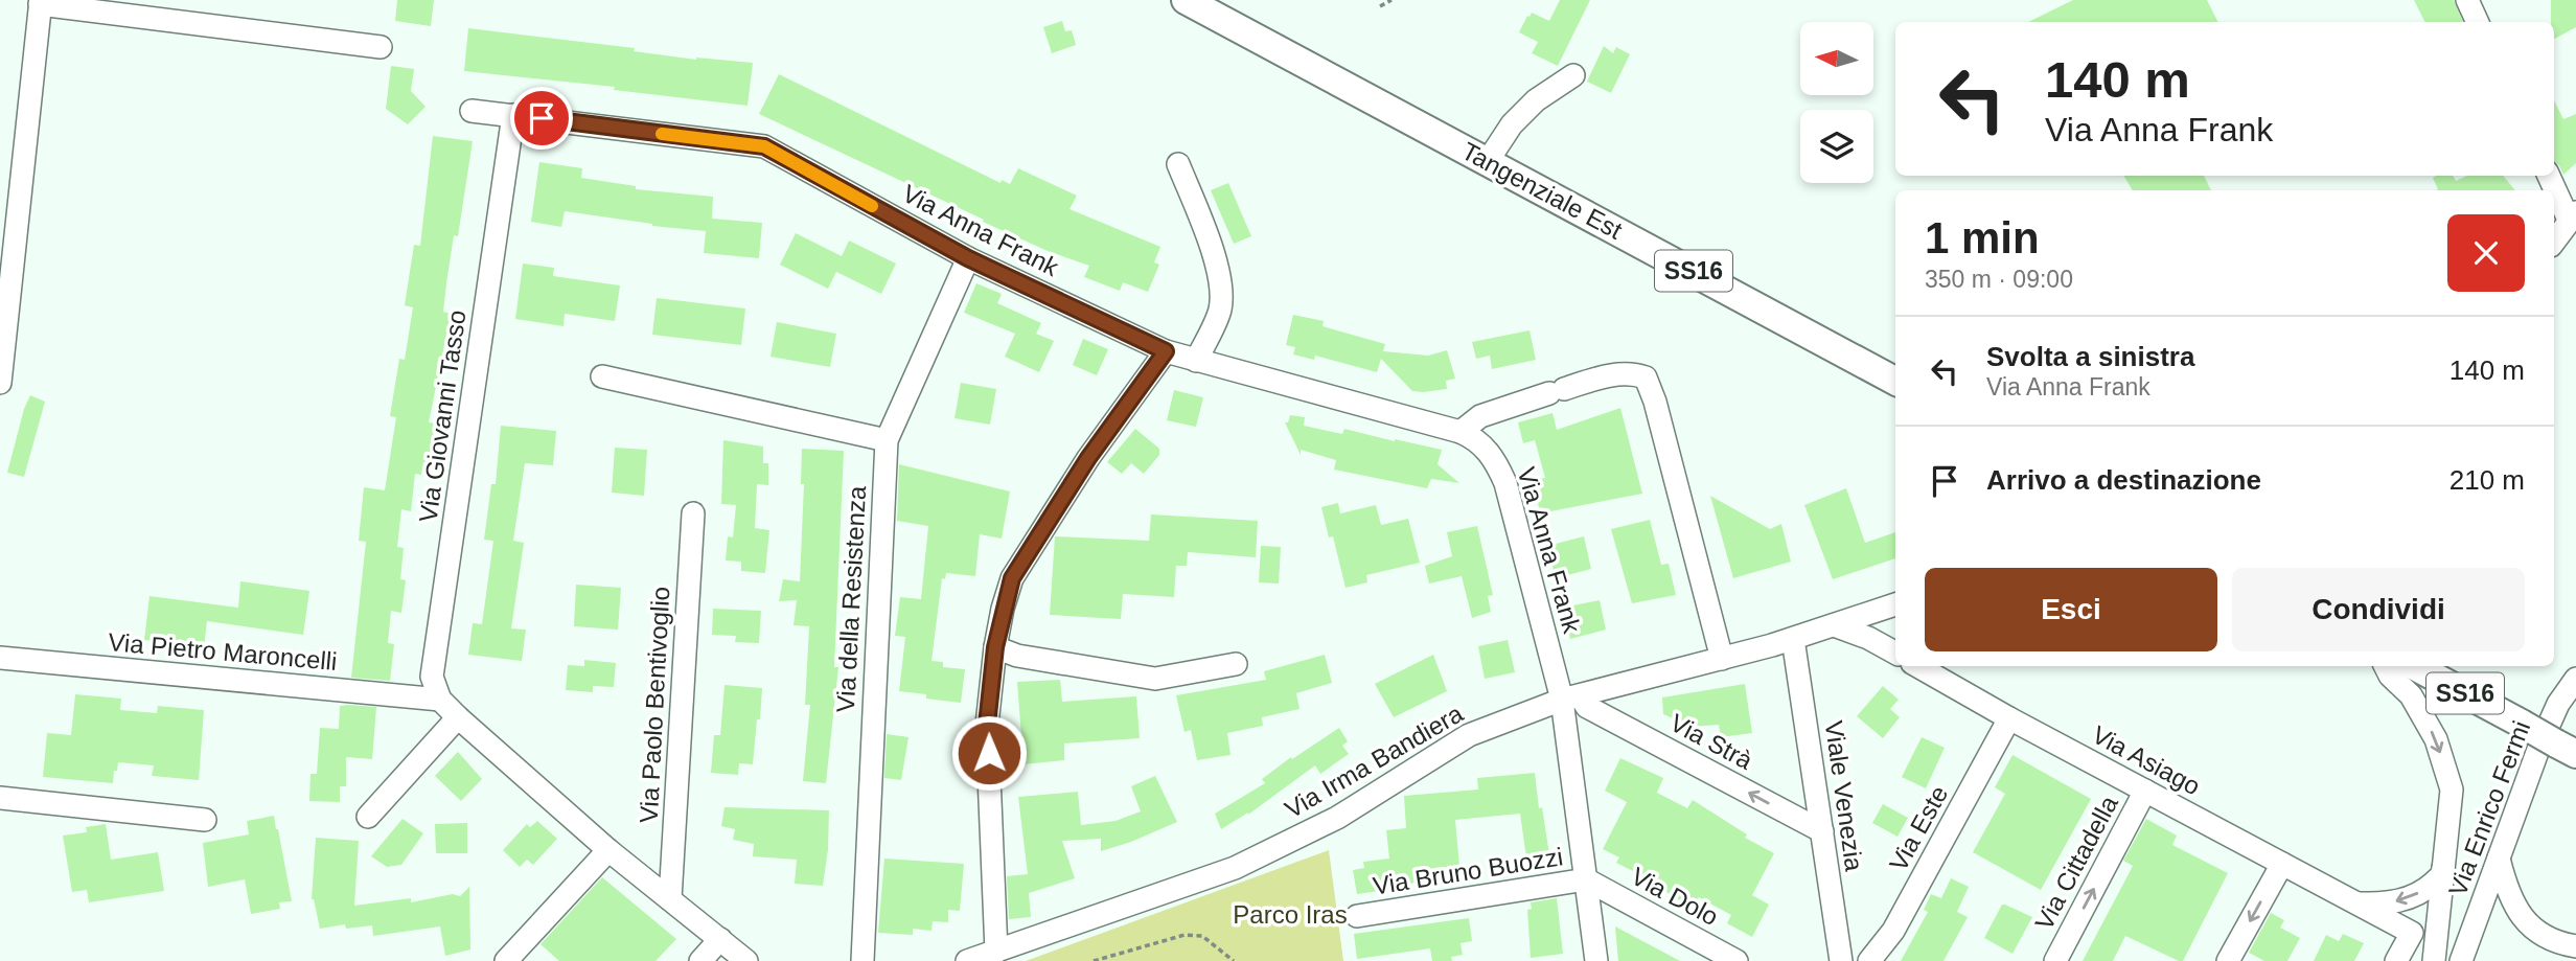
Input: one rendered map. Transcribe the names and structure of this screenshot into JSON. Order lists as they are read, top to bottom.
{
  "streets": {
    "main road": ["Tangenziale Est", "SS16"],
    "street": [
      "Via Anna Frank",
      "Via Giovanni Tasso",
      "Via della Resistenza",
      "Via Pietro Maroncelli",
      "Via Paolo Bentivoglio",
      "Via Strà",
      "Via Asiago",
      "Via Irma Bandiera",
      "Viale Venezia",
      "Via Enrico Fermi",
      "Via Este",
      "Via Cittadella",
      "Via Bruno Buozzi",
      "Via Dolo"
    ]
  },
  "crossings": [
    ["Via Anna Frank", "Via Giovanni Tasso"],
    ["Via Anna Frank", "Via della Resistenza"],
    ["Via Anna Frank", "Via Strà"],
    ["Via Anna Frank", "Via Irma Bandiera"],
    ["Via Anna Frank", "Via Bruno Buozzi"],
    ["Via Giovanni Tasso", "Via Pietro Maroncelli"],
    ["Via Strà", "Via Irma Bandiera"],
    ["Via Strà", "Viale Venezia"],
    ["Via Strà", "Via Bruno Buozzi"],
    ["Via Asiago", "Via Este"],
    ["Via Asiago", "Via Cittadella"],
    ["Via Irma Bandiera", "Viale Venezia"],
    ["Via Irma Bandiera", "Via Bruno Buozzi"],
    ["Via Bruno Buozzi", "Via Dolo"]
  ],
  "one_way": ["Via Strà"],
  "parks": ["Parco Iras"],
  "north": "left",
  "page": {
    "turn": ["140 m", "Via Anna Frank"],
    "heading": ["1 min", "350 m · 09:00"],
    "list": [
      {
        "name": "Svolta a sinistra",
        "note": "Via Anna Frank",
        "value": "140 m"
      },
      {
        "name": "Arrivo a destinazione",
        "value": "210 m"
      }
    ],
    "buttons": ["Esci", "Condividi"]
  }
}
